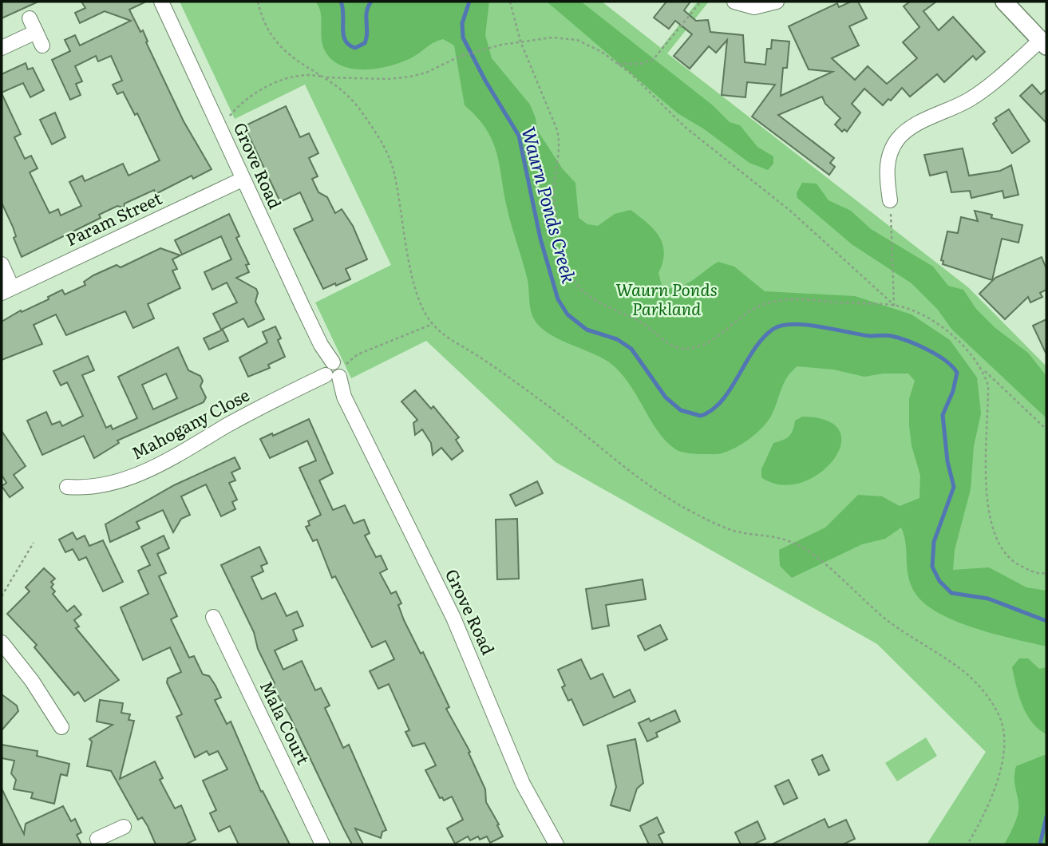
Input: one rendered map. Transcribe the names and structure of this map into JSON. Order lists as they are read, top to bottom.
{
  "streets": {
    "street": [
      "Grove Road",
      "Param Street",
      "Mahogany Close",
      "Mala Court"
    ]
  },
  "crossings": [
    ["Grove Road", "Param Street"],
    ["Grove Road", "Mahogany Close"]
  ],
  "water": ["Waurn Ponds Creek"],
  "parks": ["Waurn Ponds Parkland"]
}
